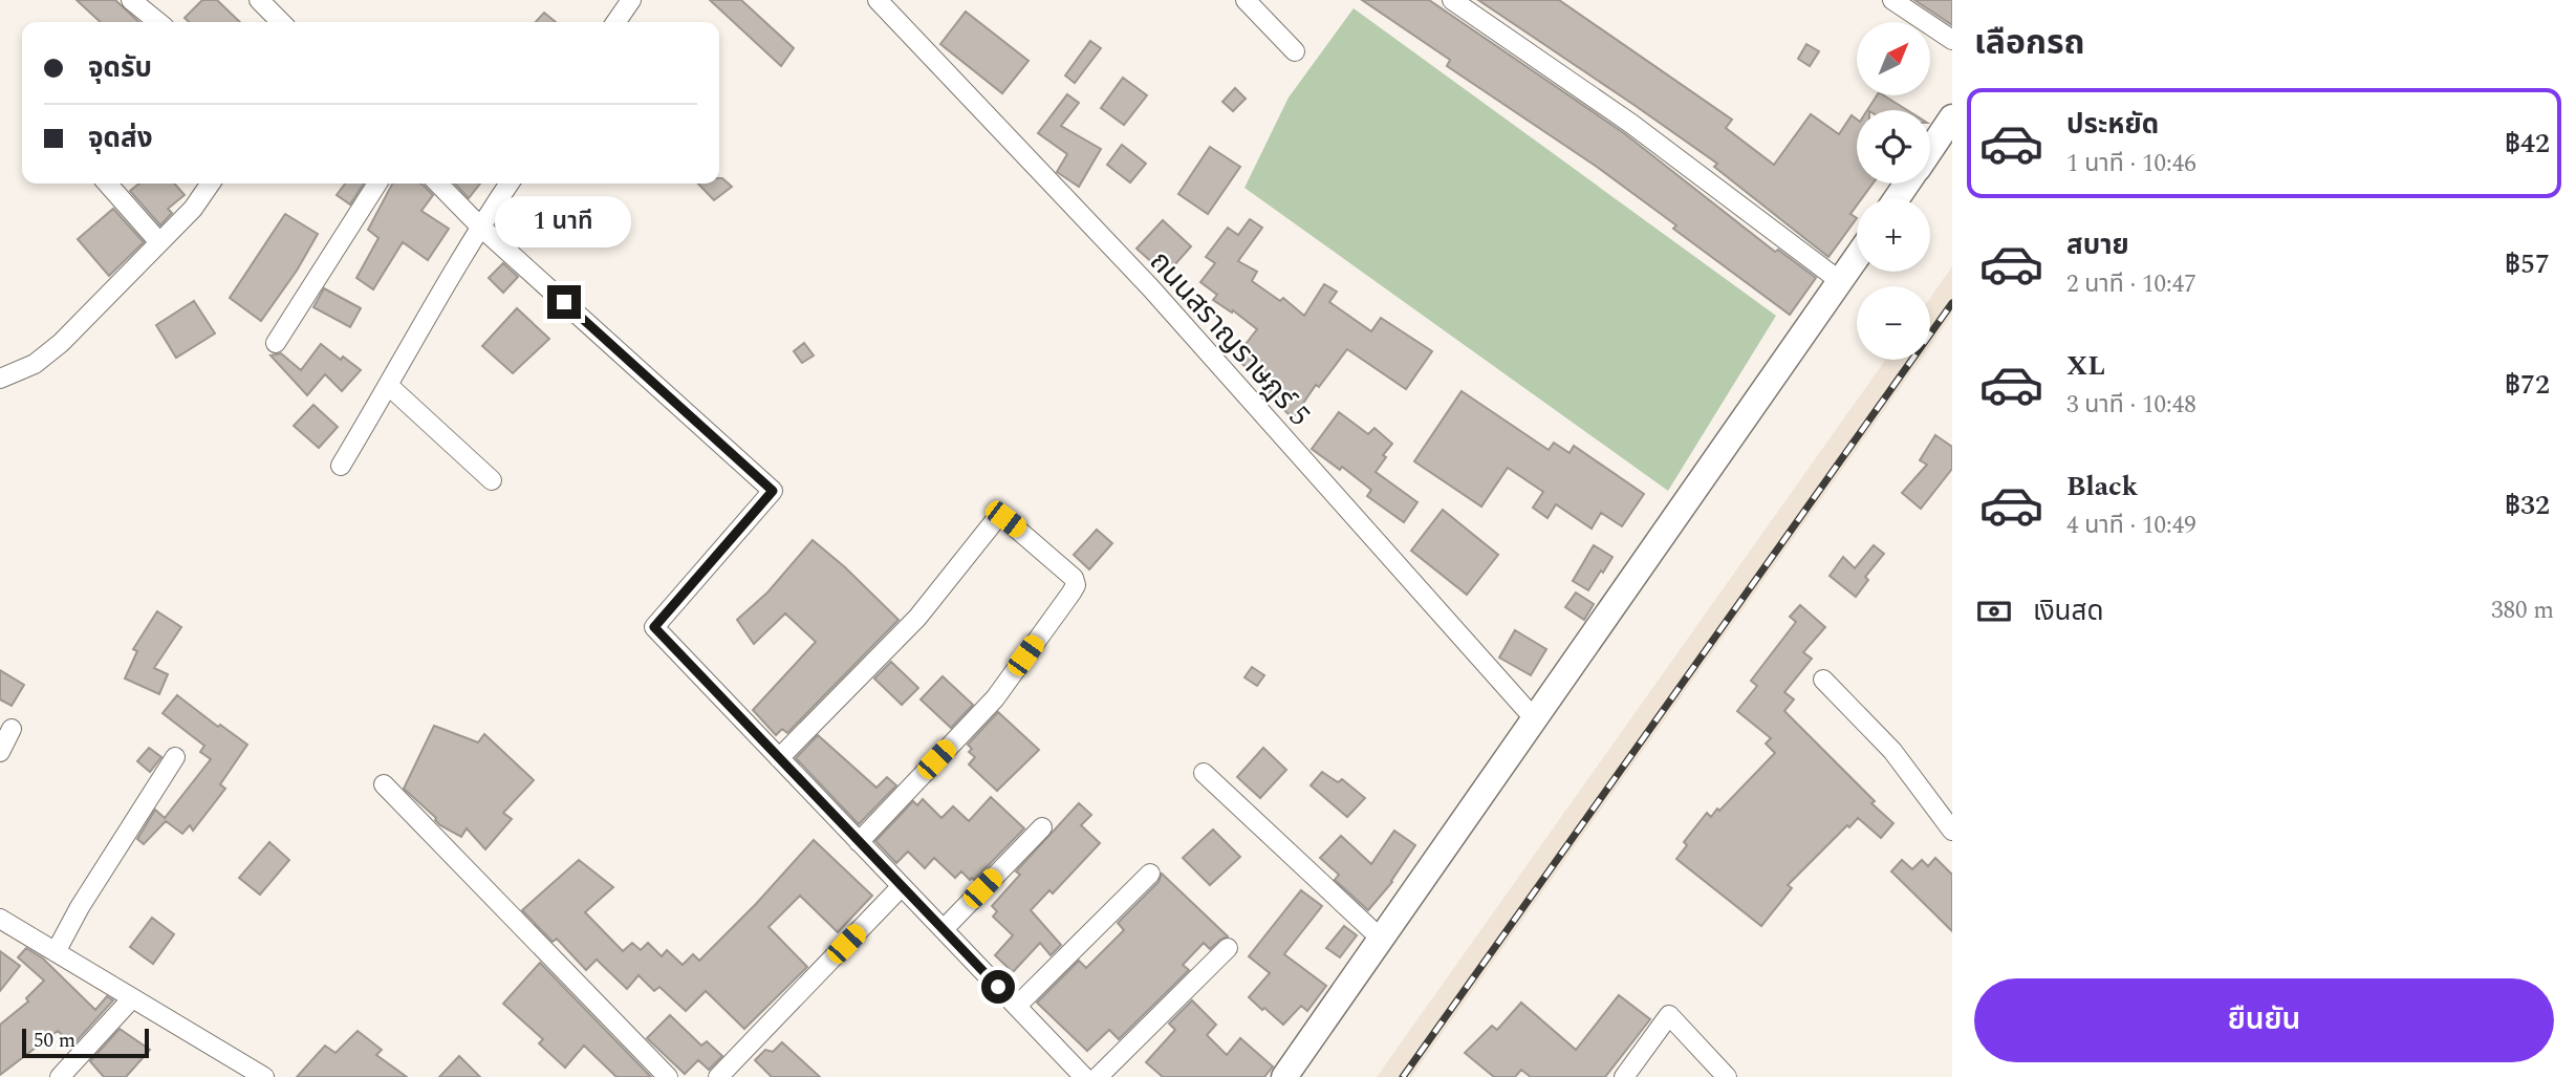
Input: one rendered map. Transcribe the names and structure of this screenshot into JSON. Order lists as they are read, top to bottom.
{
  "streets": {
    "street": ["ถนนสราญราษฎร์ 5"]
  },
  "scale_bar": "50 m",
  "north": "top right",
  "page": {
    "heading": "เลือกรถ",
    "map_buttons": ["+", "−"],
    "banner": ["จุดรับ", "จุดส่ง"],
    "list": [
      {
        "name": "ประหยัด",
        "note": "1 นาที · 10:46",
        "value": "฿42"
      },
      {
        "name": "สบาย",
        "note": "2 นาที · 10:47",
        "value": "฿57"
      },
      {
        "name": "XL",
        "note": "3 นาที · 10:48",
        "value": "฿72"
      },
      {
        "name": "Black",
        "note": "4 นาที · 10:49",
        "value": "฿32"
      }
    ],
    "bubble": "1 นาที",
    "pay": ["เงินสด", "380 m"],
    "buttons": "ยืนยัน",
    "scale": "50 m"
  }
}
